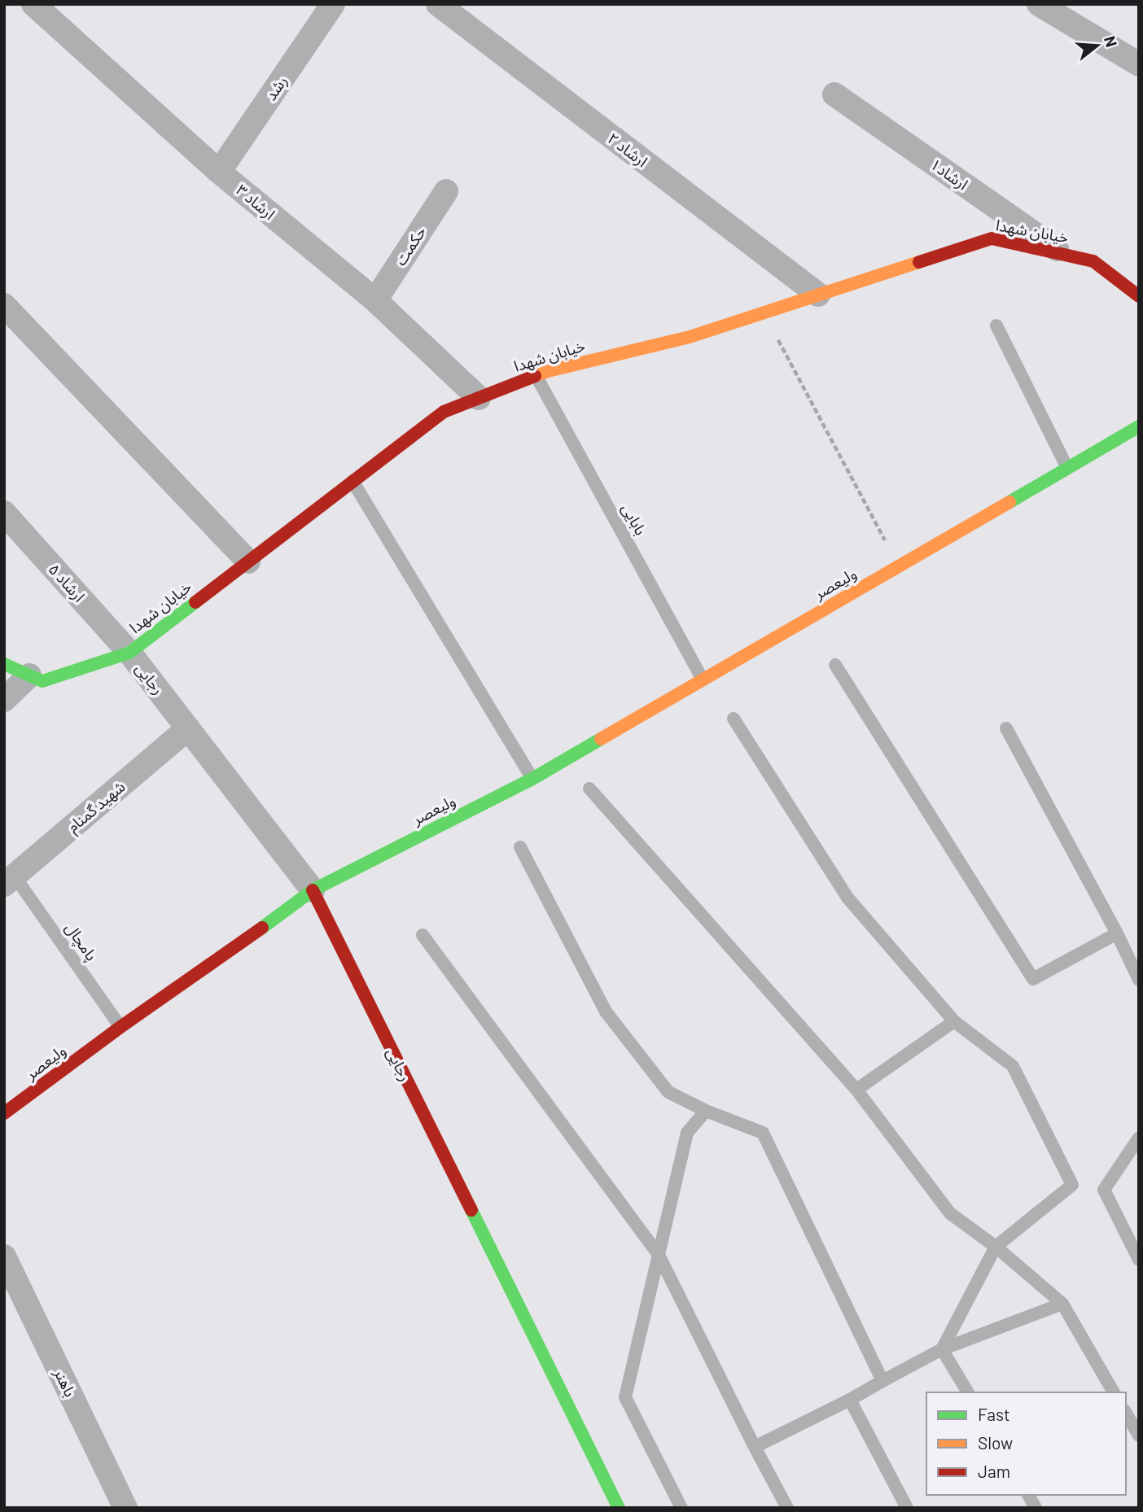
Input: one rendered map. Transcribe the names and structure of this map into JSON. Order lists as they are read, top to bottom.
{
  "streets": {
    "street": [
      "رشد",
      "ارشاد ۲",
      "ارشاد۱",
      "ارشاد ۳",
      "خیابان شهدا",
      "حکمت",
      "ارشاد ۵",
      "ولیعصر",
      "رجایی",
      "شهید گمنام",
      "باهنر"
    ],
    "lane": ["بابایی", "پامچال"]
  },
  "crossings": [
    ["رشد", "ارشاد ۳"],
    ["ارشاد ۲", "خیابان شهدا"],
    ["ارشاد۱", "خیابان شهدا"],
    ["ارشاد ۳", "خیابان شهدا"],
    ["ارشاد ۳", "حکمت"],
    ["خیابان شهدا", "بابایی"],
    ["خیابان شهدا", "ارشاد ۵"],
    ["خیابان شهدا", "رجایی"],
    ["بابایی", "ولیعصر"],
    ["ارشاد ۵", "رجایی"],
    ["ولیعصر", "رجایی"],
    ["ولیعصر", "پامچال"],
    ["رجایی", "شهید گمنام"],
    ["شهید گمنام", "پامچال"]
  ],
  "legend": ["Fast", "Slow", "Jam"],
  "north": "right"
}
